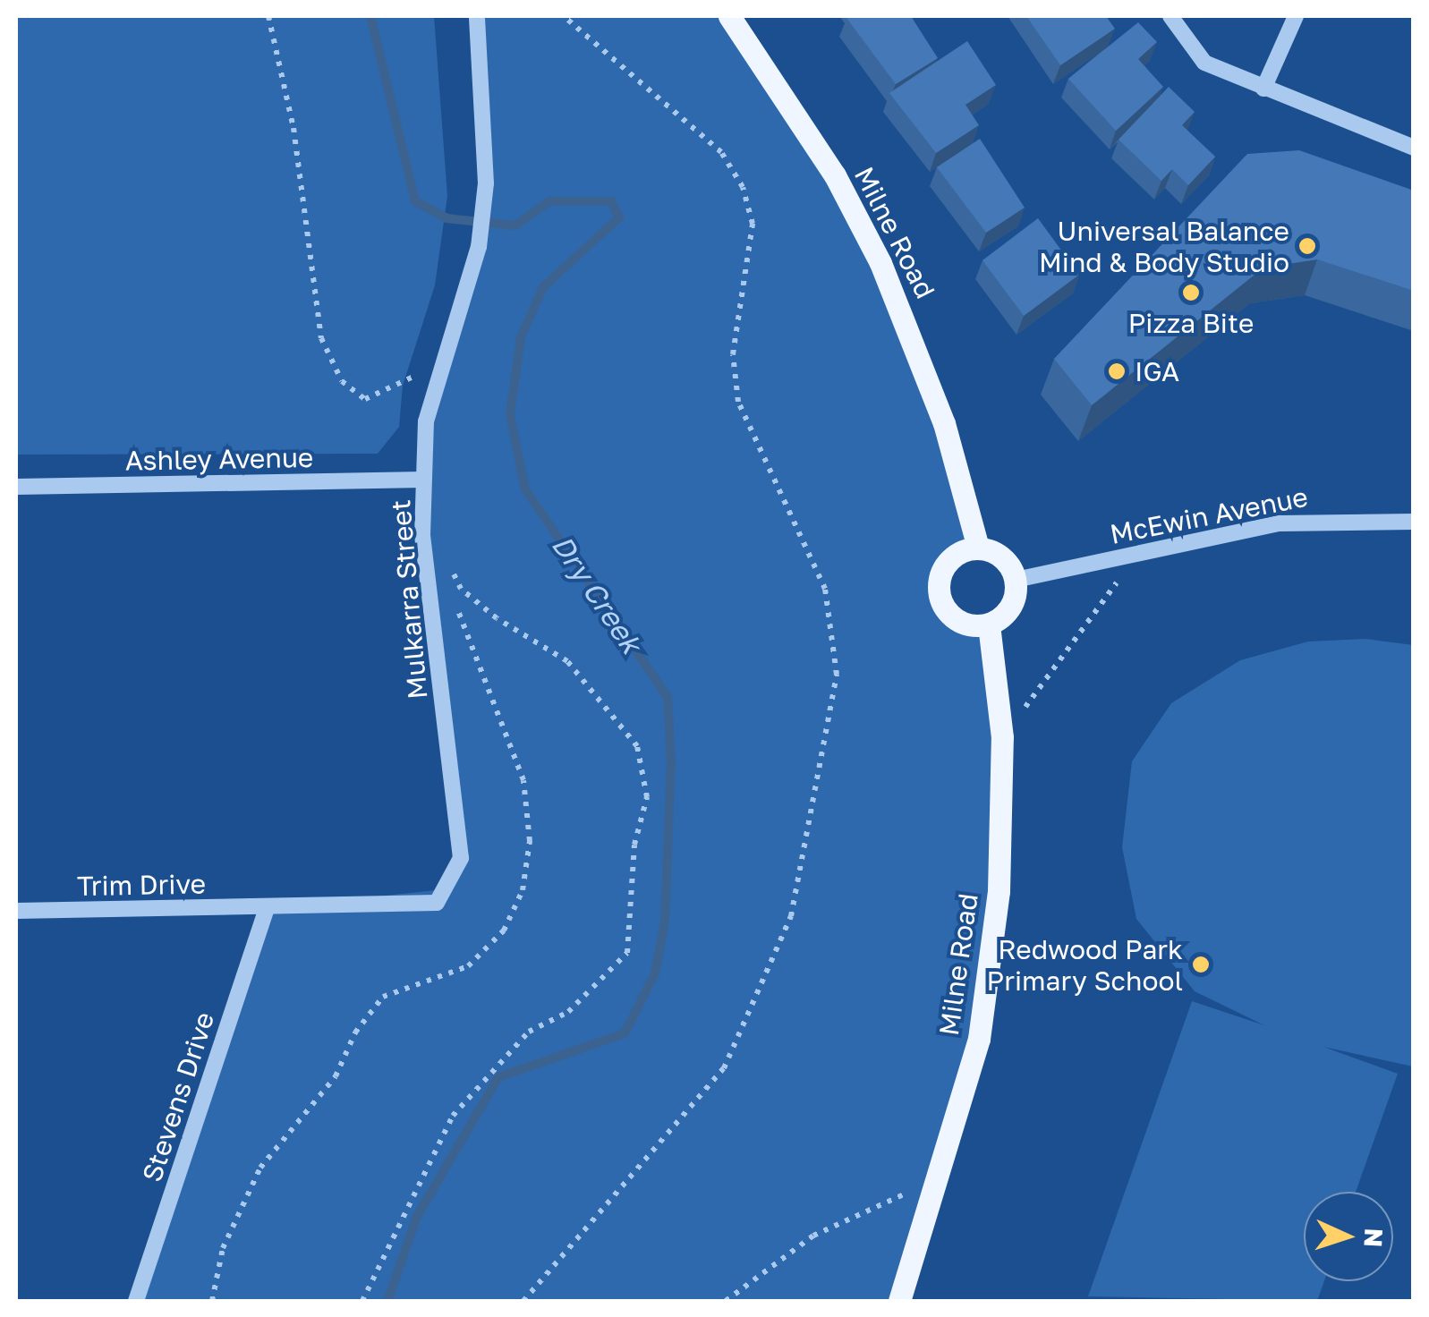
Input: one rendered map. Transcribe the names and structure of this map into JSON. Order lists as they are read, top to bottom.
{
  "streets": {
    "main road": ["Milne Road"],
    "street": [
      "Ashley Avenue",
      "McEwin Avenue",
      "Mulkarra Street",
      "Trim Drive",
      "Stevens Drive"
    ]
  },
  "crossings": [
    ["Milne Road", "McEwin Avenue"],
    ["Ashley Avenue", "Mulkarra Street"],
    ["Mulkarra Street", "Trim Drive"],
    ["Mulkarra Street", "Stevens Drive"],
    ["Trim Drive", "Stevens Drive"]
  ],
  "water": ["Dry Creek"],
  "places": [
    "Universal Balance Mind & Body Studio",
    "Pizza Bite",
    "IGA",
    "Redwood Park Primary School"
  ],
  "north": "right"
}
